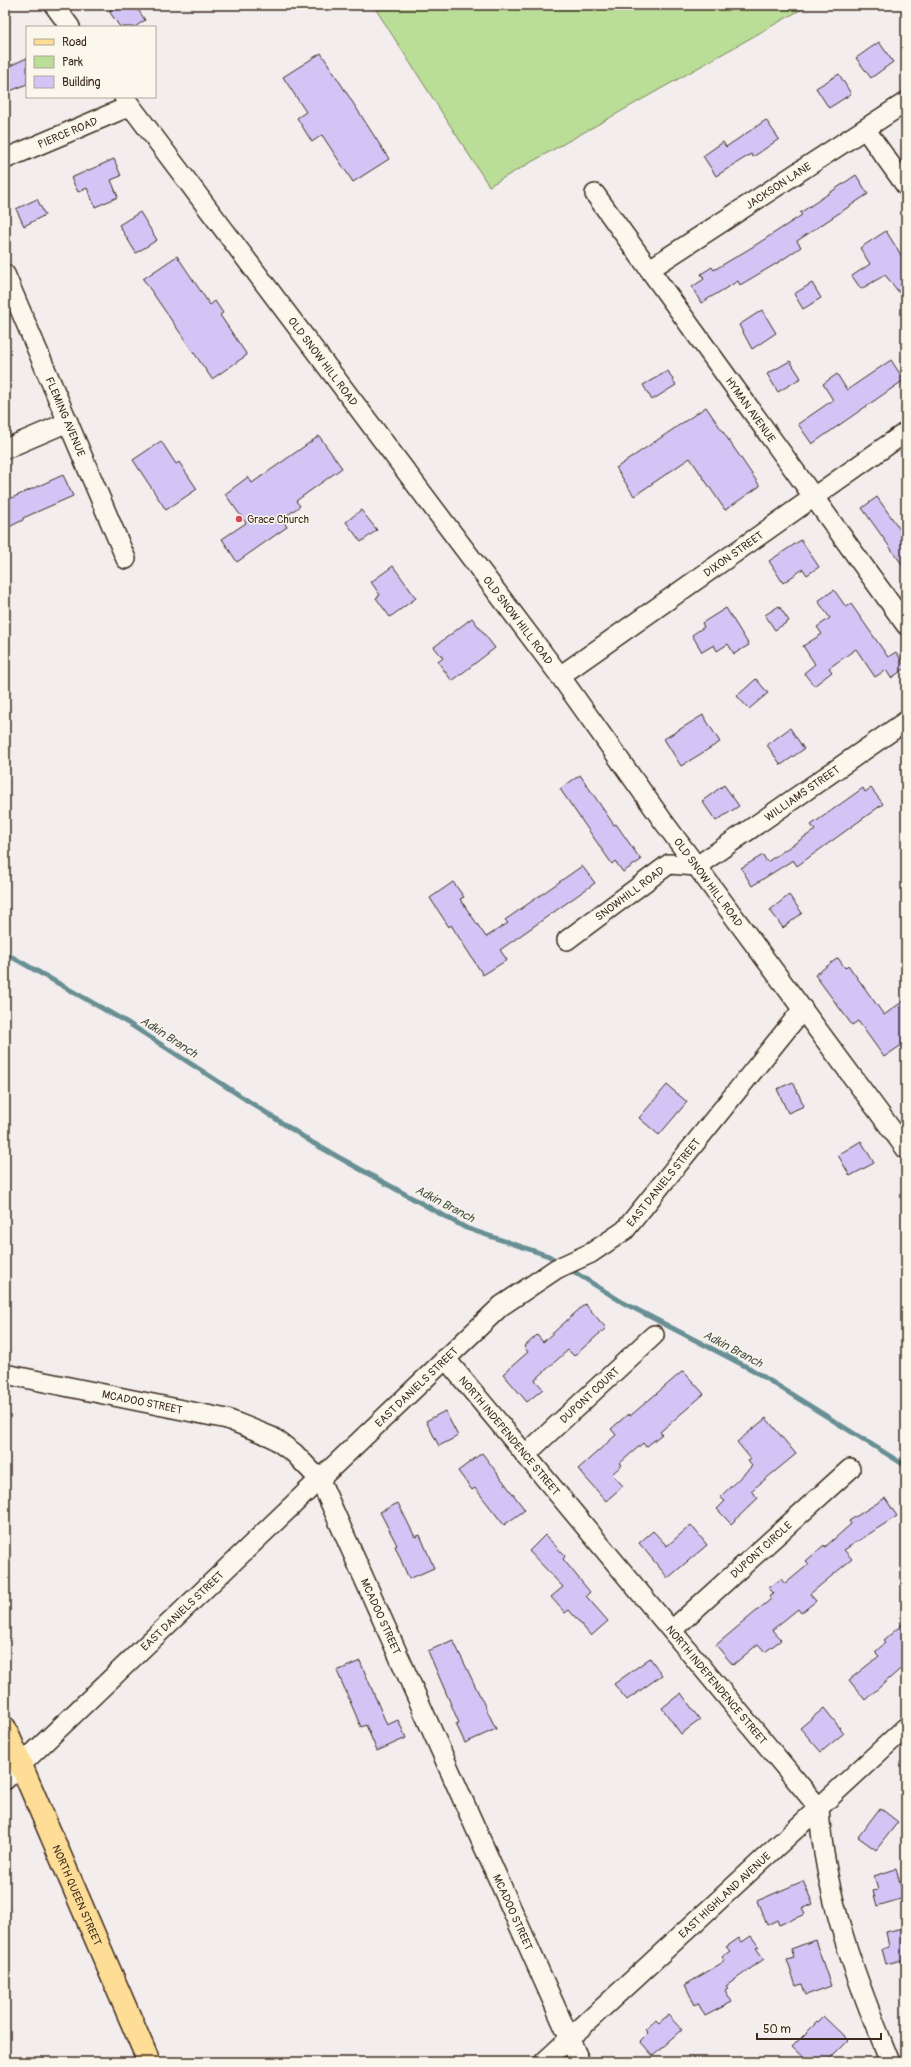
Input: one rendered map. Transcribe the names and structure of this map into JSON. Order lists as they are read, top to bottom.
{
  "streets": {
    "main road": ["NORTH QUEEN STREET"],
    "street": [
      "PIERCE ROAD",
      "JACKSON LANE",
      "OLD SNOW HILL ROAD",
      "HYMAN AVENUE",
      "FLEMING AVENUE",
      "DIXON STREET",
      "WILLIAMS STREET",
      "SNOWHILL ROAD",
      "EAST DANIELS STREET",
      "DUPONT COURT",
      "MCADOO STREET",
      "NORTH INDEPENDENCE STREET",
      "DUPONT CIRCLE",
      "EAST HIGHLAND AVENUE"
    ]
  },
  "crossings": [
    ["PIERCE ROAD", "OLD SNOW HILL ROAD"],
    ["JACKSON LANE", "HYMAN AVENUE"],
    ["OLD SNOW HILL ROAD", "DIXON STREET"],
    ["OLD SNOW HILL ROAD", "WILLIAMS STREET"],
    ["OLD SNOW HILL ROAD", "SNOWHILL ROAD"],
    ["OLD SNOW HILL ROAD", "EAST DANIELS STREET"],
    ["HYMAN AVENUE", "DIXON STREET"],
    ["WILLIAMS STREET", "SNOWHILL ROAD"],
    ["EAST DANIELS STREET", "MCADOO STREET"],
    ["EAST DANIELS STREET", "NORTH INDEPENDENCE STREET"],
    ["EAST DANIELS STREET", "NORTH QUEEN STREET"],
    ["DUPONT COURT", "NORTH INDEPENDENCE STREET"],
    ["MCADOO STREET", "EAST HIGHLAND AVENUE"],
    ["NORTH INDEPENDENCE STREET", "DUPONT CIRCLE"],
    ["NORTH INDEPENDENCE STREET", "EAST HIGHLAND AVENUE"]
  ],
  "water": ["Adkin Branch"],
  "places": ["Grace Church"],
  "legend": ["Road", "Park", "Building"],
  "scale_bar": "50 m"
}
